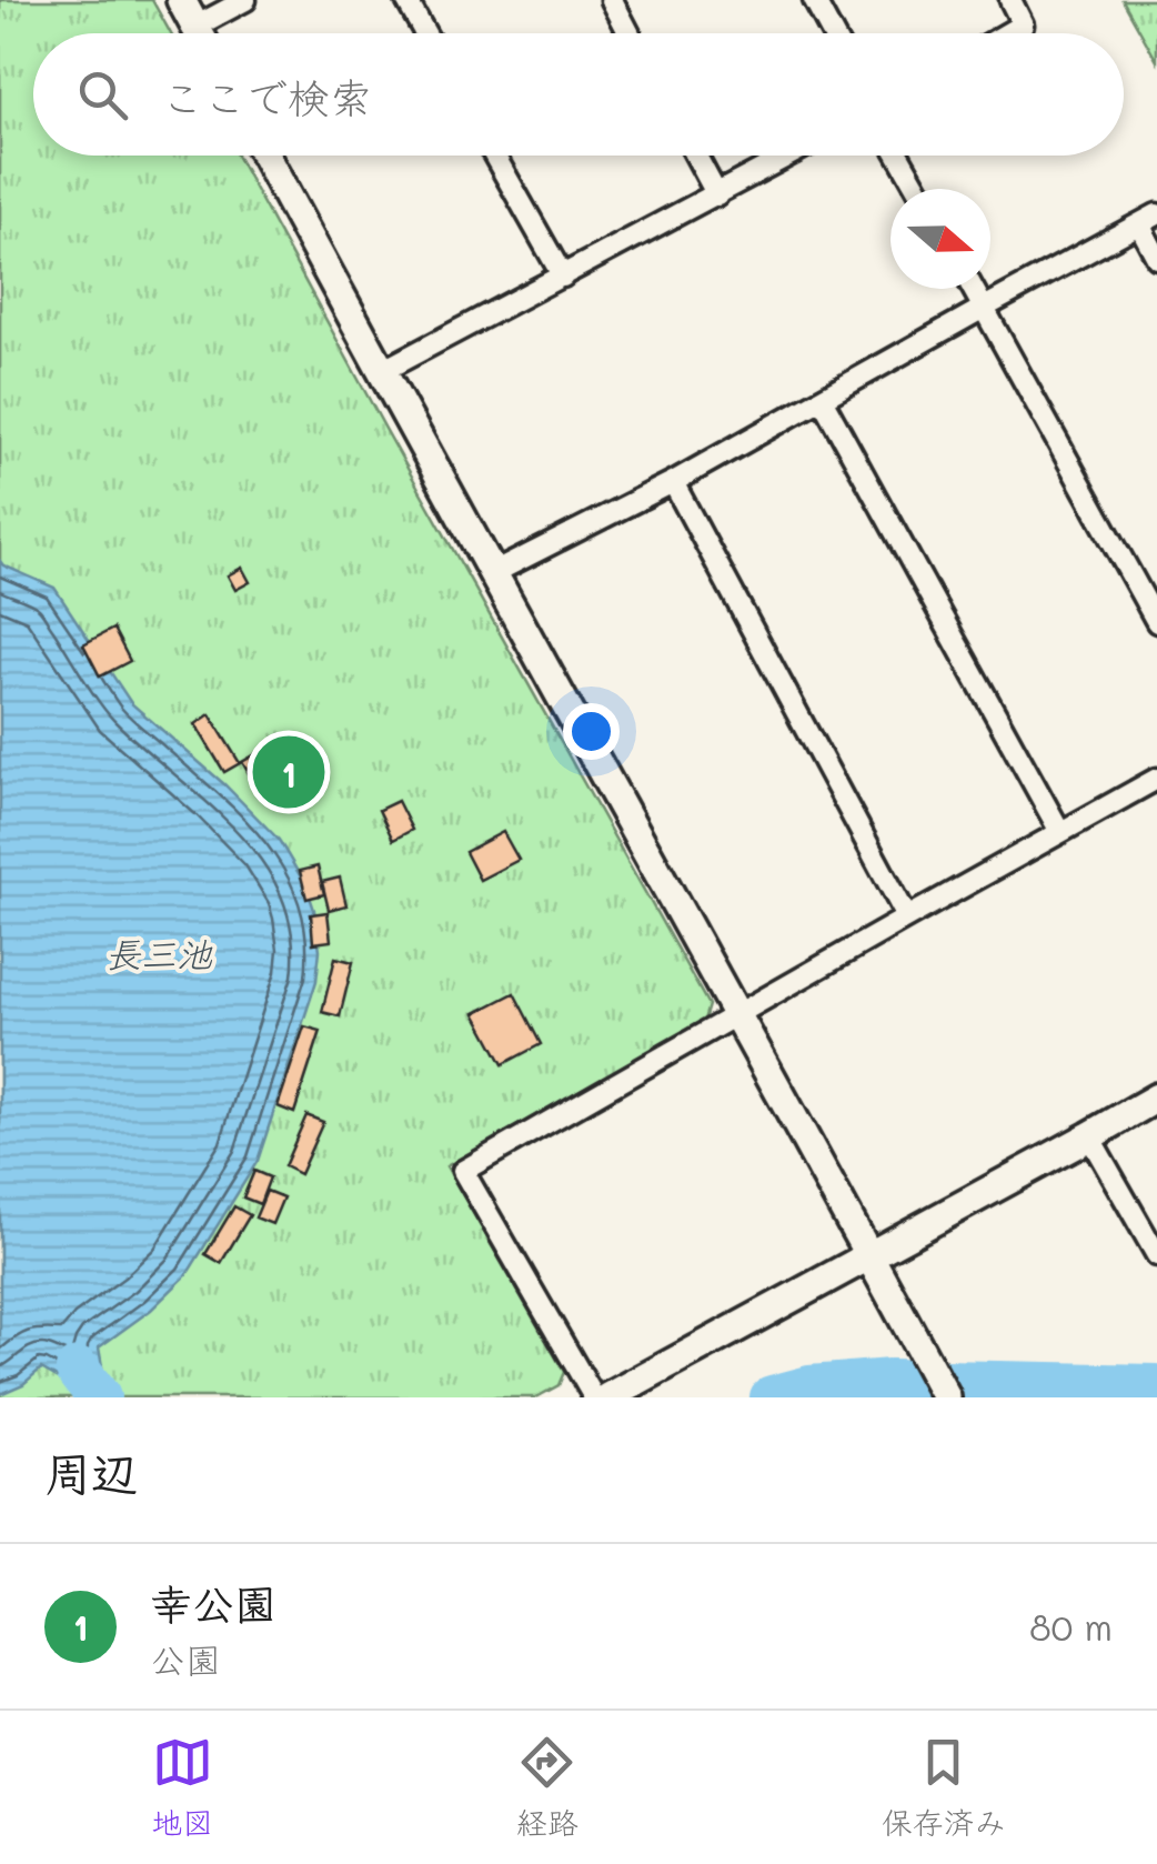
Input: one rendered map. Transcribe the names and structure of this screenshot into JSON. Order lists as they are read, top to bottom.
{
  "water": ["長三池"],
  "north": "right",
  "page": {
    "search": "ここで検索",
    "pins": "1",
    "heading": "周辺",
    "list": [
      {
        "mark": "1",
        "name": "幸公園",
        "note": "公園",
        "value": "80 m"
      }
    ],
    "nav": ["地図", "経路", "保存済み"]
  }
}
